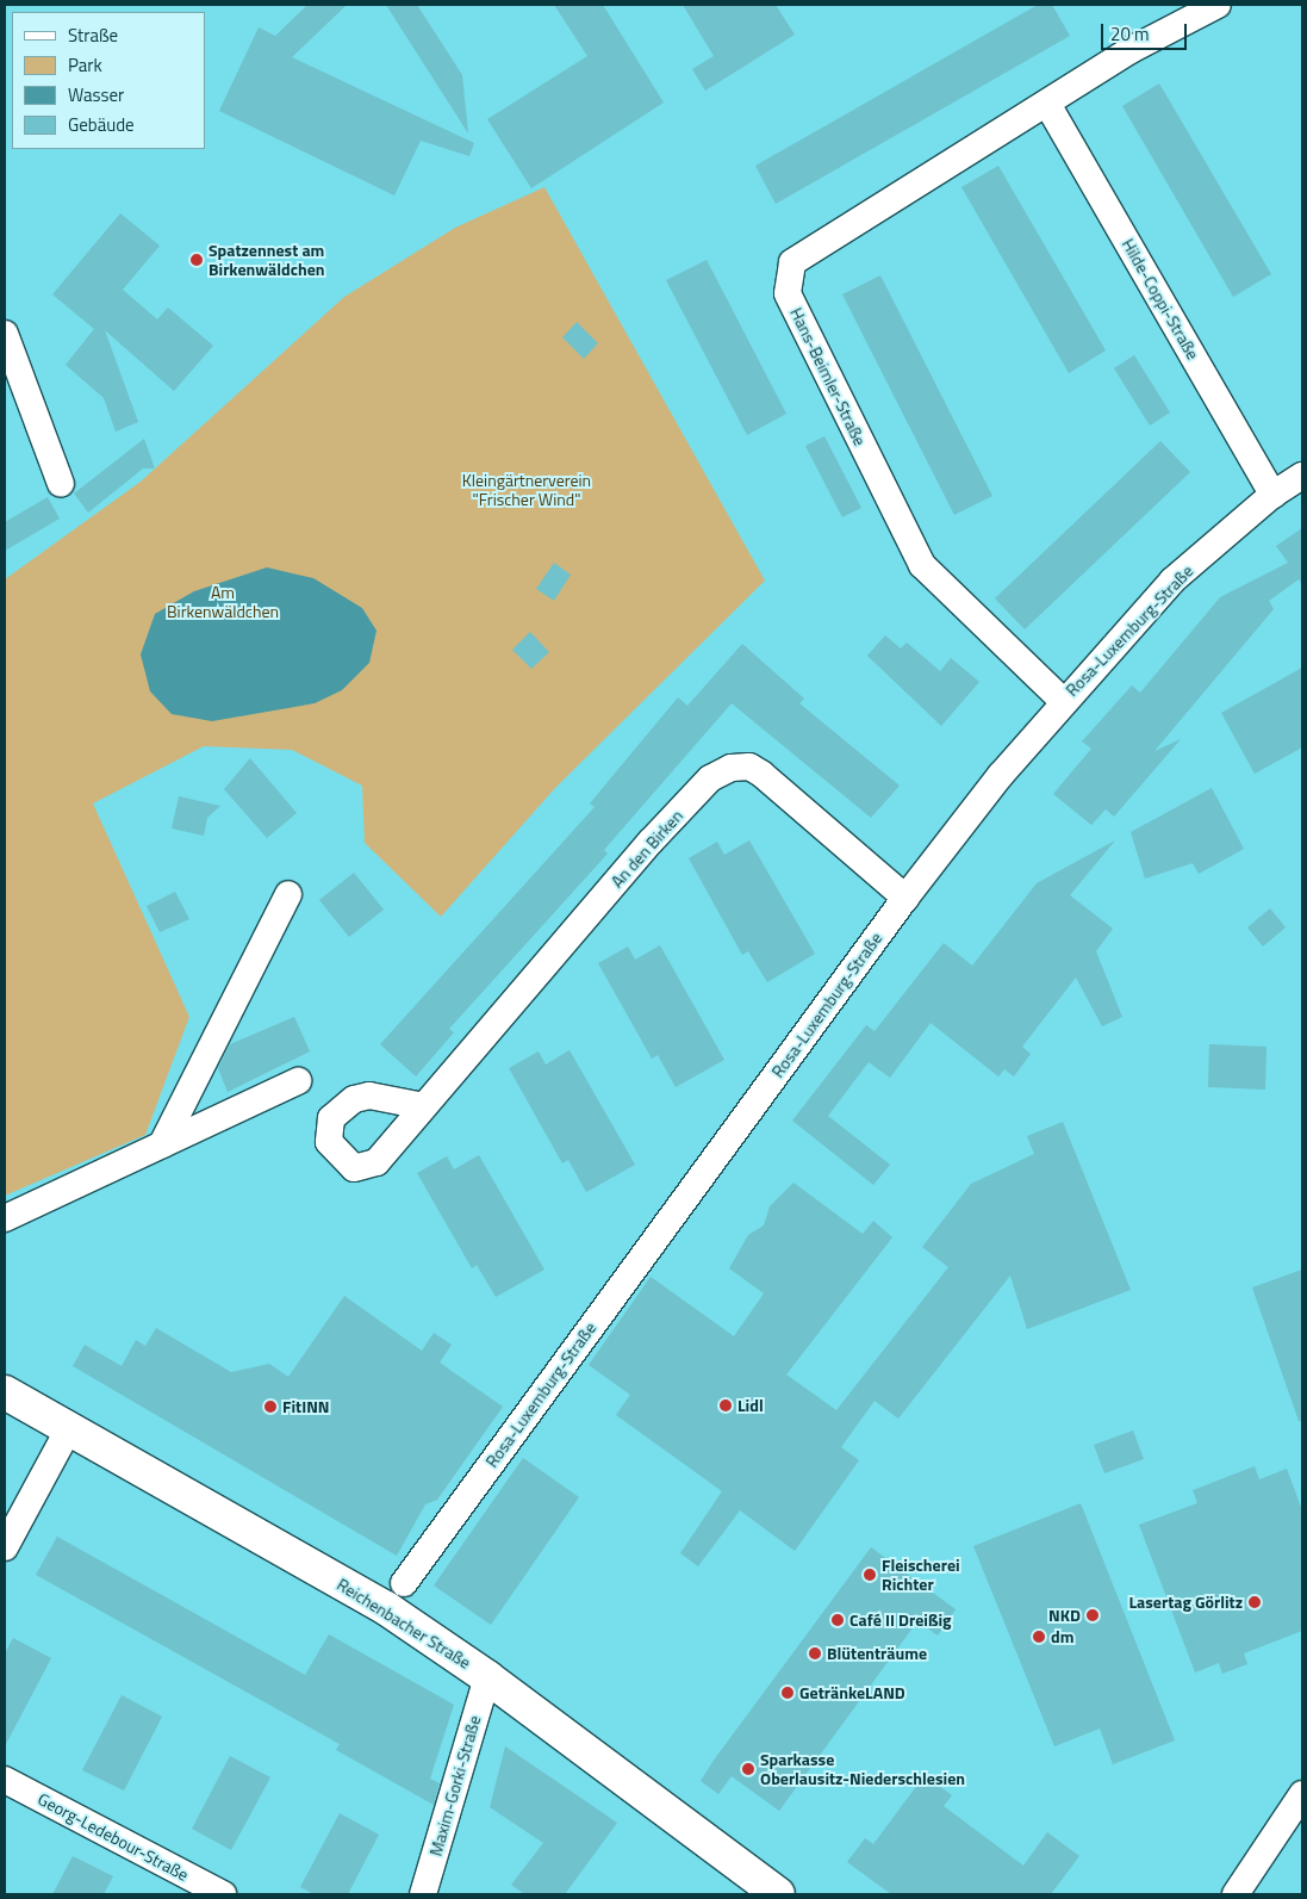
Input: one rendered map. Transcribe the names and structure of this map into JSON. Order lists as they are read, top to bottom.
{
  "streets": {
    "street": [
      "Hilde-Coppi-Straße",
      "Hans-Beimler-Straße",
      "Rosa-Luxemburg-Straße",
      "An den Birken",
      "Reichenbacher Straße",
      "Maxim-Gorki-Straße",
      "Georg-Ledebour-Straße"
    ]
  },
  "crossings": [
    ["Hilde-Coppi-Straße", "Hans-Beimler-Straße"],
    ["Hilde-Coppi-Straße", "Rosa-Luxemburg-Straße"],
    ["Hans-Beimler-Straße", "Rosa-Luxemburg-Straße"],
    ["Rosa-Luxemburg-Straße", "An den Birken"],
    ["Reichenbacher Straße", "Maxim-Gorki-Straße"]
  ],
  "parks": ["Kleingärtnerverein \"Frischer Wind\"", "Am Birkenwäldchen"],
  "places": [
    "Spatzennest am Birkenwäldchen",
    "Lidl",
    "FitINN",
    "Fleischerei Richter",
    "Lasertag Görlitz",
    "NKD",
    "Café II Dreißig",
    "dm",
    "Blütenträume",
    "GetränkeLAND",
    "Sparkasse Oberlausitz-Niederschlesien"
  ],
  "legend": [
    "Straße",
    "Park",
    "Wasser",
    "Gebäude"
  ],
  "scale_bar": "20 m"
}
